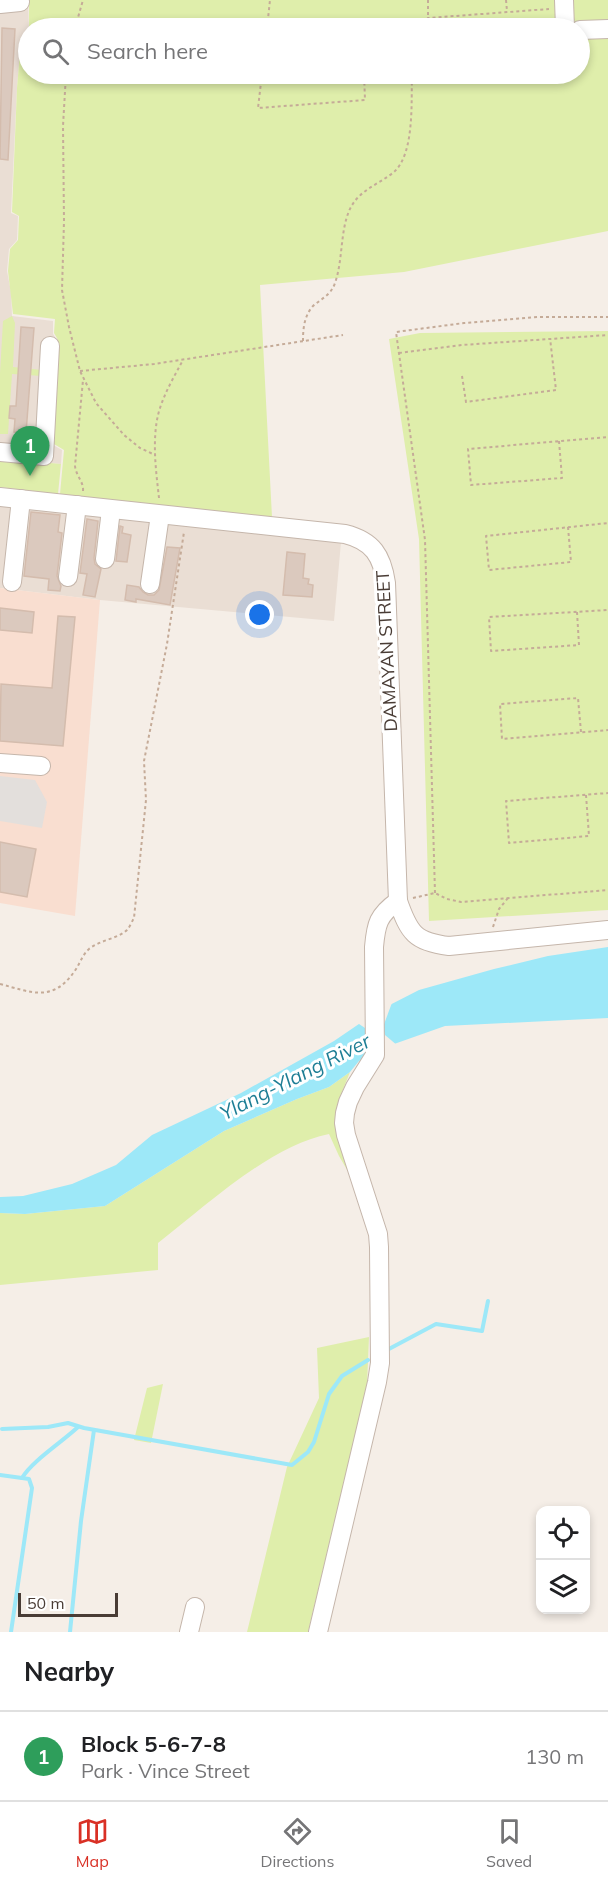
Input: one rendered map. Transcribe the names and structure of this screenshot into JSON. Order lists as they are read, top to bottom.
{
  "streets": {
    "street": ["DAMAYAN STREET"]
  },
  "water": ["Ylang-Ylang River"],
  "scale_bar": "50 m",
  "page": {
    "search": "Search here",
    "pins": "1",
    "scale": "50 m",
    "heading": "Nearby",
    "list": [
      {
        "mark": "1",
        "name": "Block 5-6-7-8",
        "note": "Park · Vince Street",
        "value": "130 m"
      }
    ],
    "nav": ["Map", "Directions", "Saved"]
  }
}
